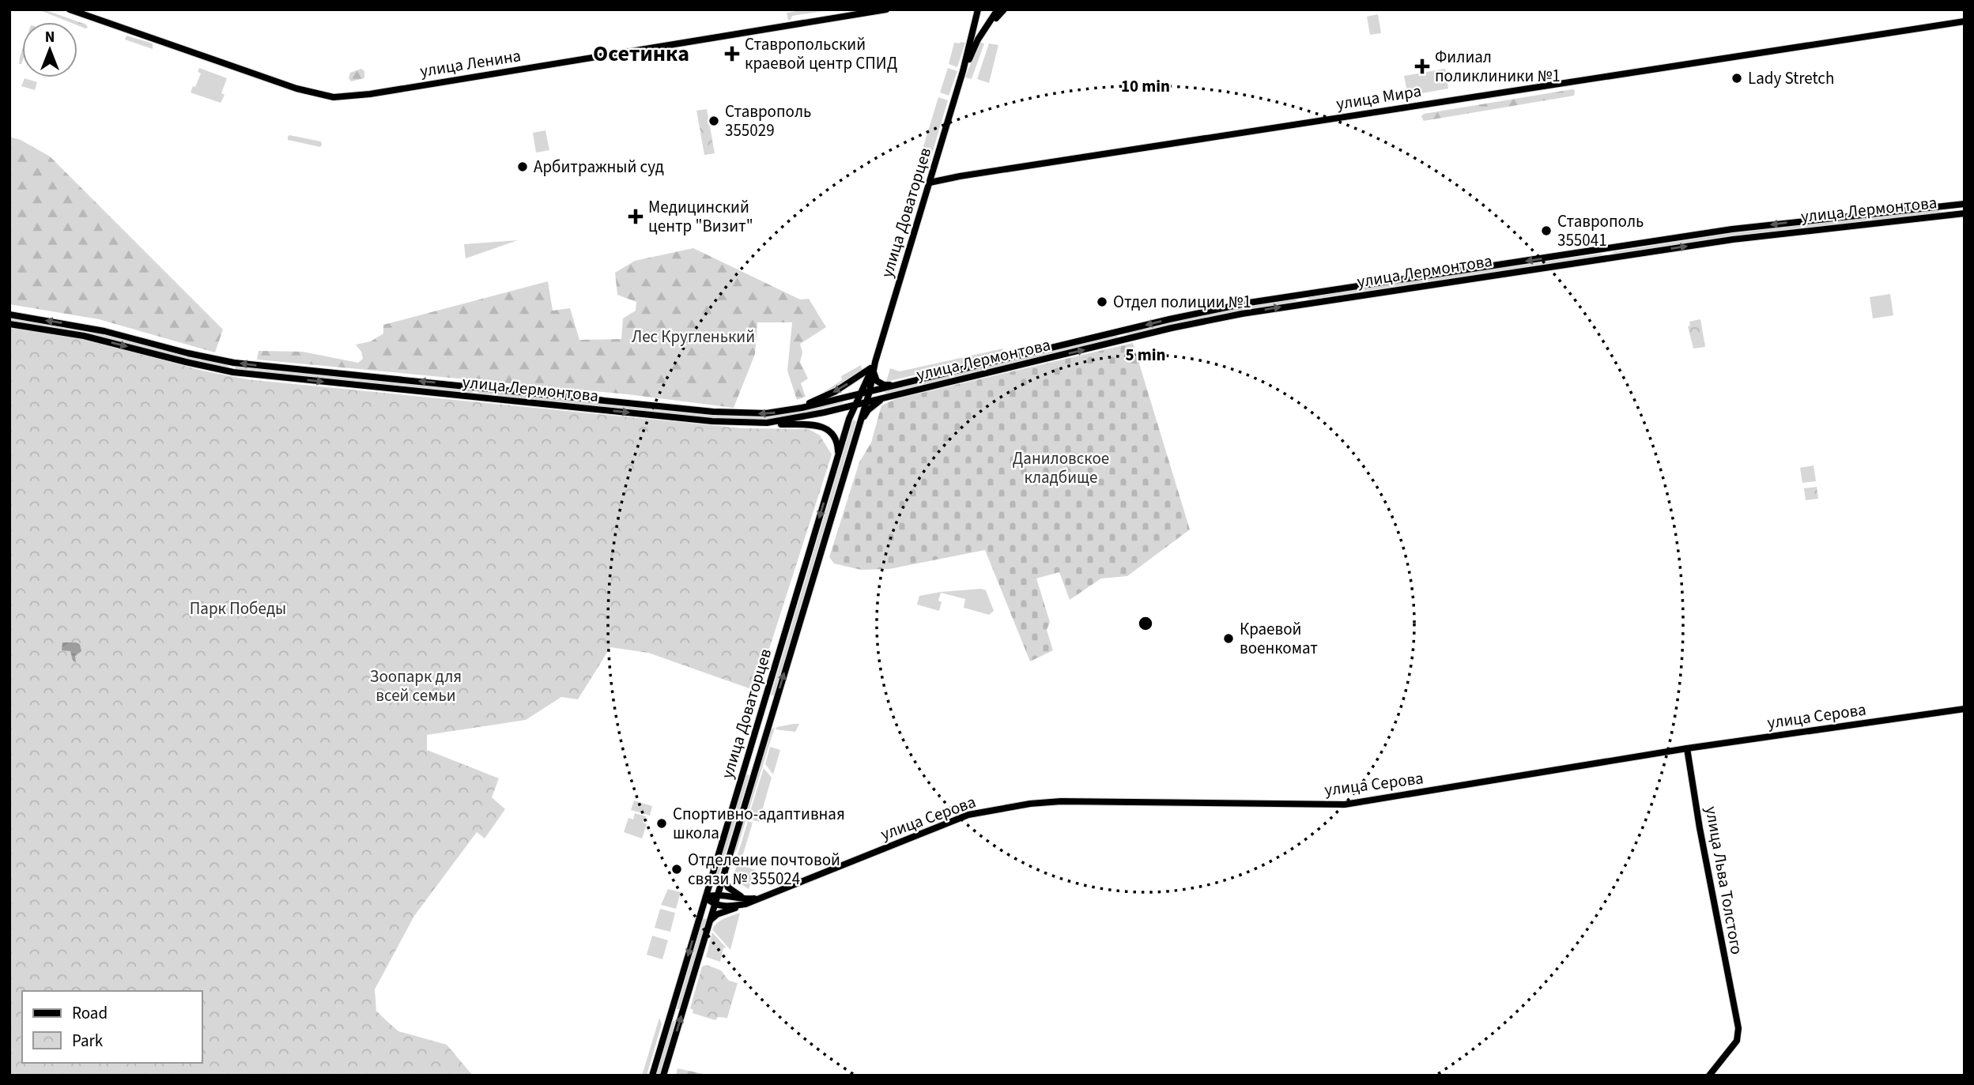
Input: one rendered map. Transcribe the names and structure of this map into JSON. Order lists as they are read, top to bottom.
{
  "streets": {
    "main road": [
      "улица Ленина",
      "улица Мира",
      "улица Лермонтова",
      "улица Доваторцев",
      "улица Серова",
      "улица Льва Толстого"
    ]
  },
  "crossings": [
    ["улица Мира", "улица Доваторцев"],
    ["улица Лермонтова", "улица Доваторцев"],
    ["улица Доваторцев", "улица Серова"],
    ["улица Серова", "улица Льва Толстого"]
  ],
  "districts": ["Осетинка"],
  "parks": [
    "Лес Кругленький",
    "Даниловское кладбище",
    "Парк Победы",
    "Зоопарк для всей семьи"
  ],
  "places": {
    "health": ["Ставропольский краевой центр СПИД", "Филиал поликлиники №1", "Медицинский центр \"Визит\""],
    "other": [
      "Lady Stretch",
      "Ставрополь 355029",
      "Арбитражный суд",
      "Ставрополь 355041",
      "Отдел полиции №1",
      "Краевой военкомат",
      "Спортивно-адаптивная школа",
      "Отделение почтовой связи № 355024"
    ]
  },
  "legend": ["Road", "Park"],
  "north": "top",
  "rings": ["10 min", "5 min"]
}
